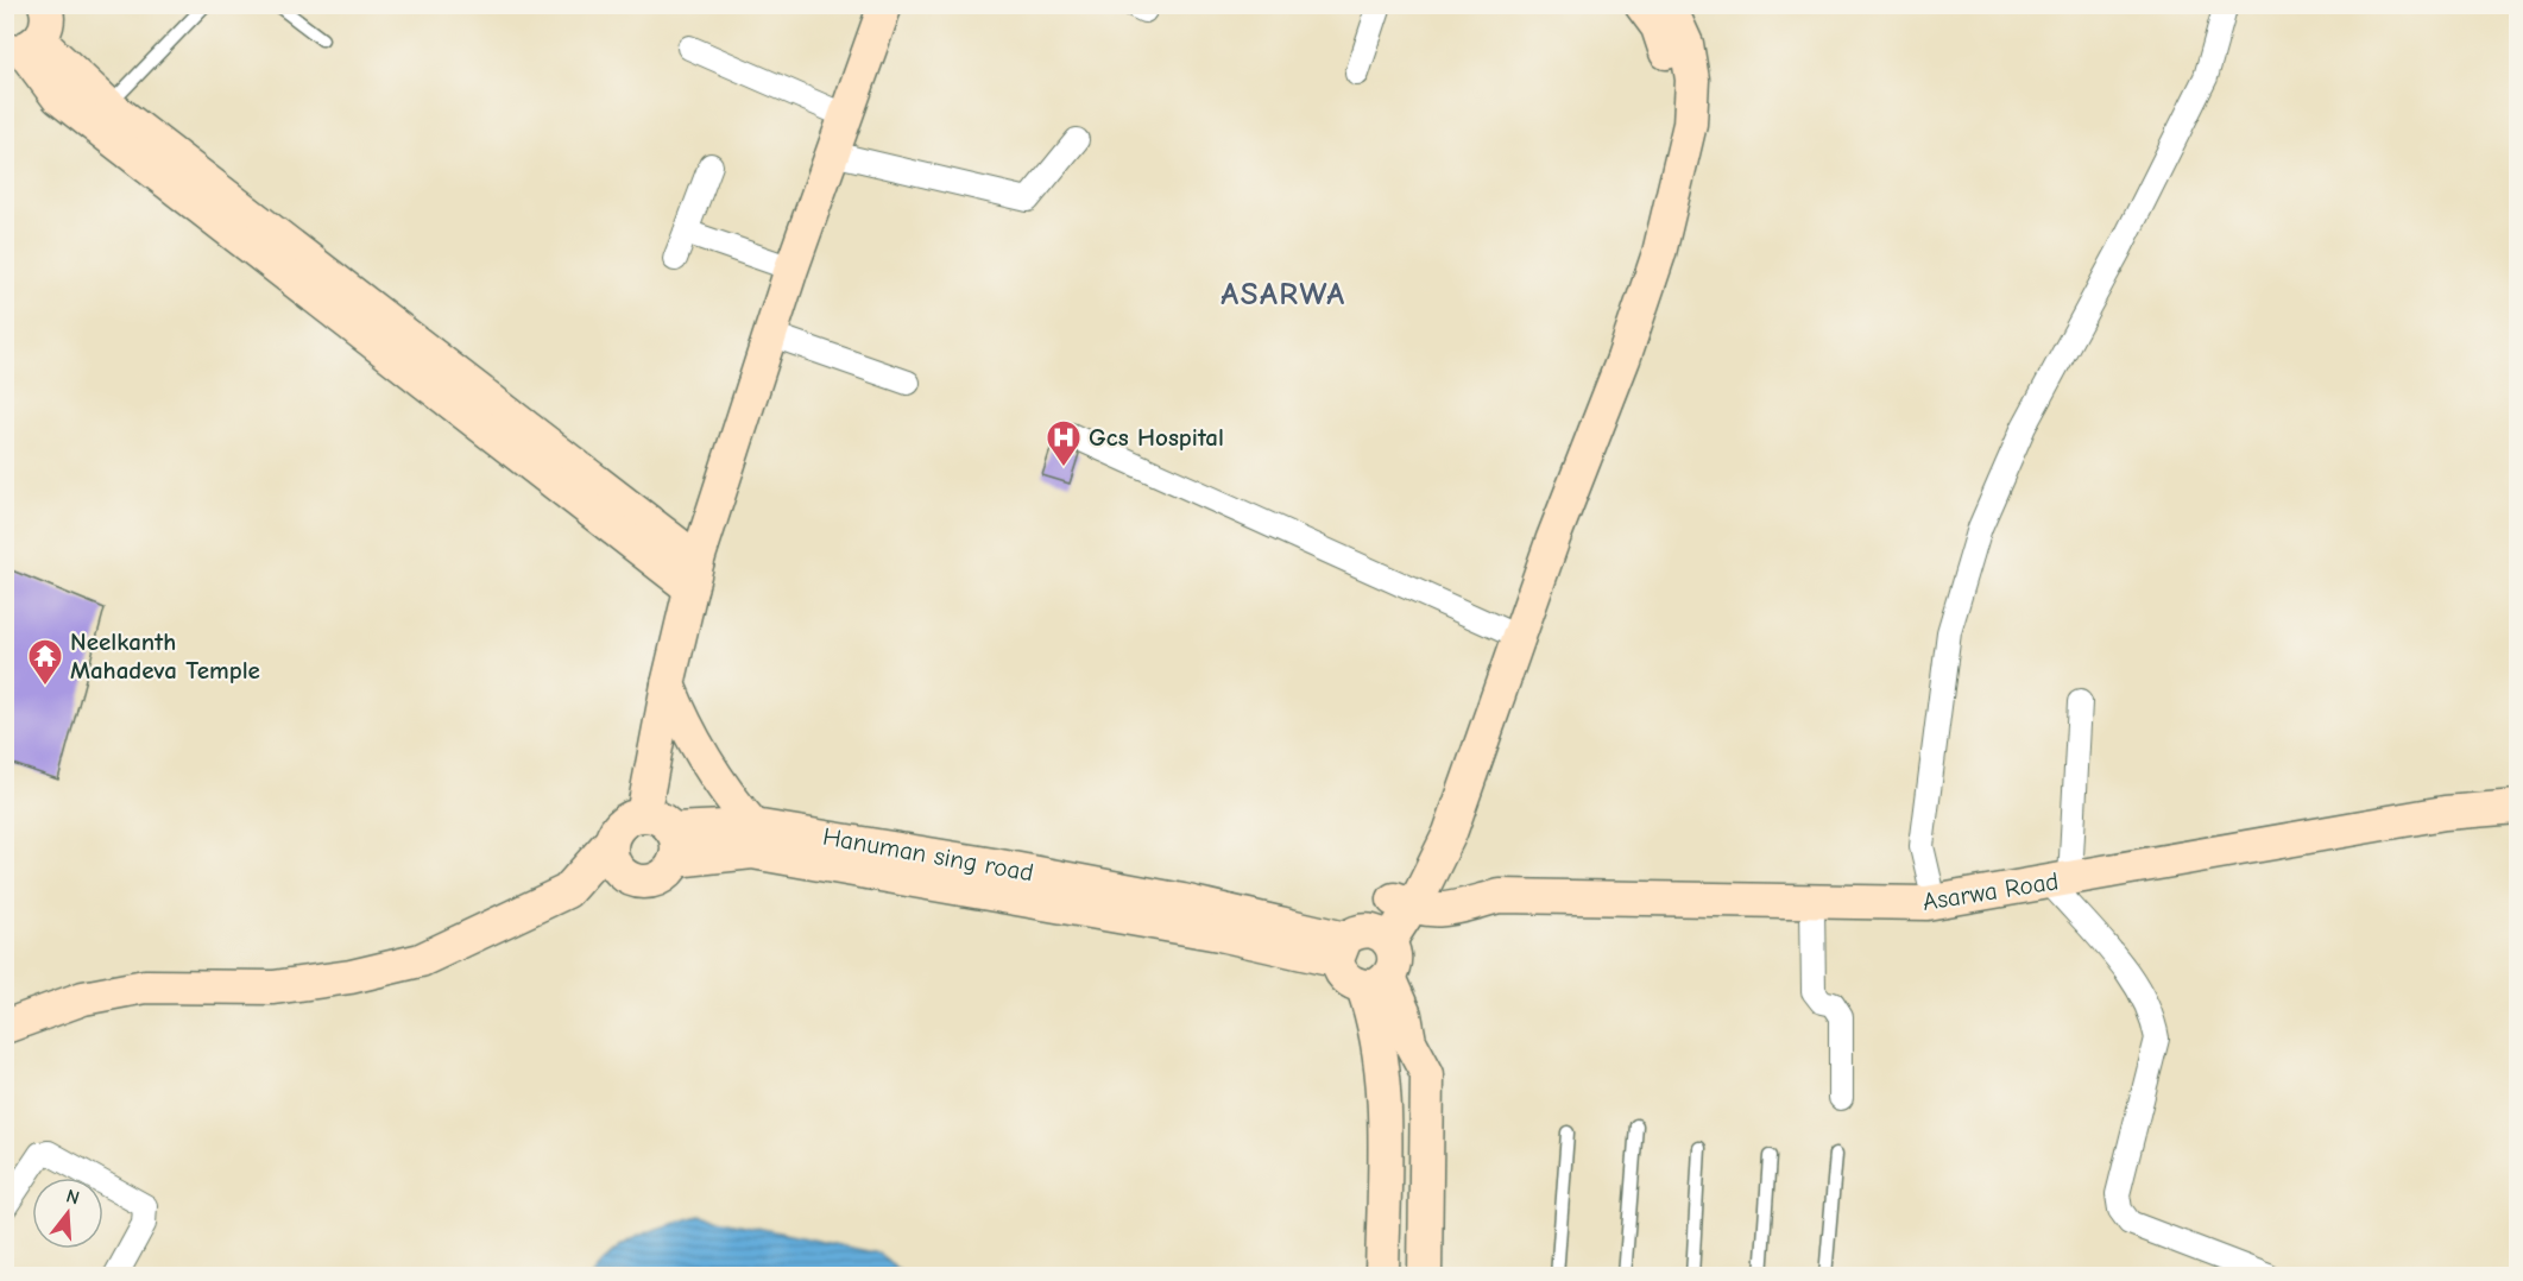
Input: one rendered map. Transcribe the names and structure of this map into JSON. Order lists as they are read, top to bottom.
{
  "streets": {
    "street": ["Hanuman sing road", "Asarwa Road"]
  },
  "districts": ["ASARWA"],
  "places": {
    "hospital": ["Gcs Hospital"],
    "temple": ["Neelkanth Mahadeva Temple"]
  },
  "north": "top"
}
